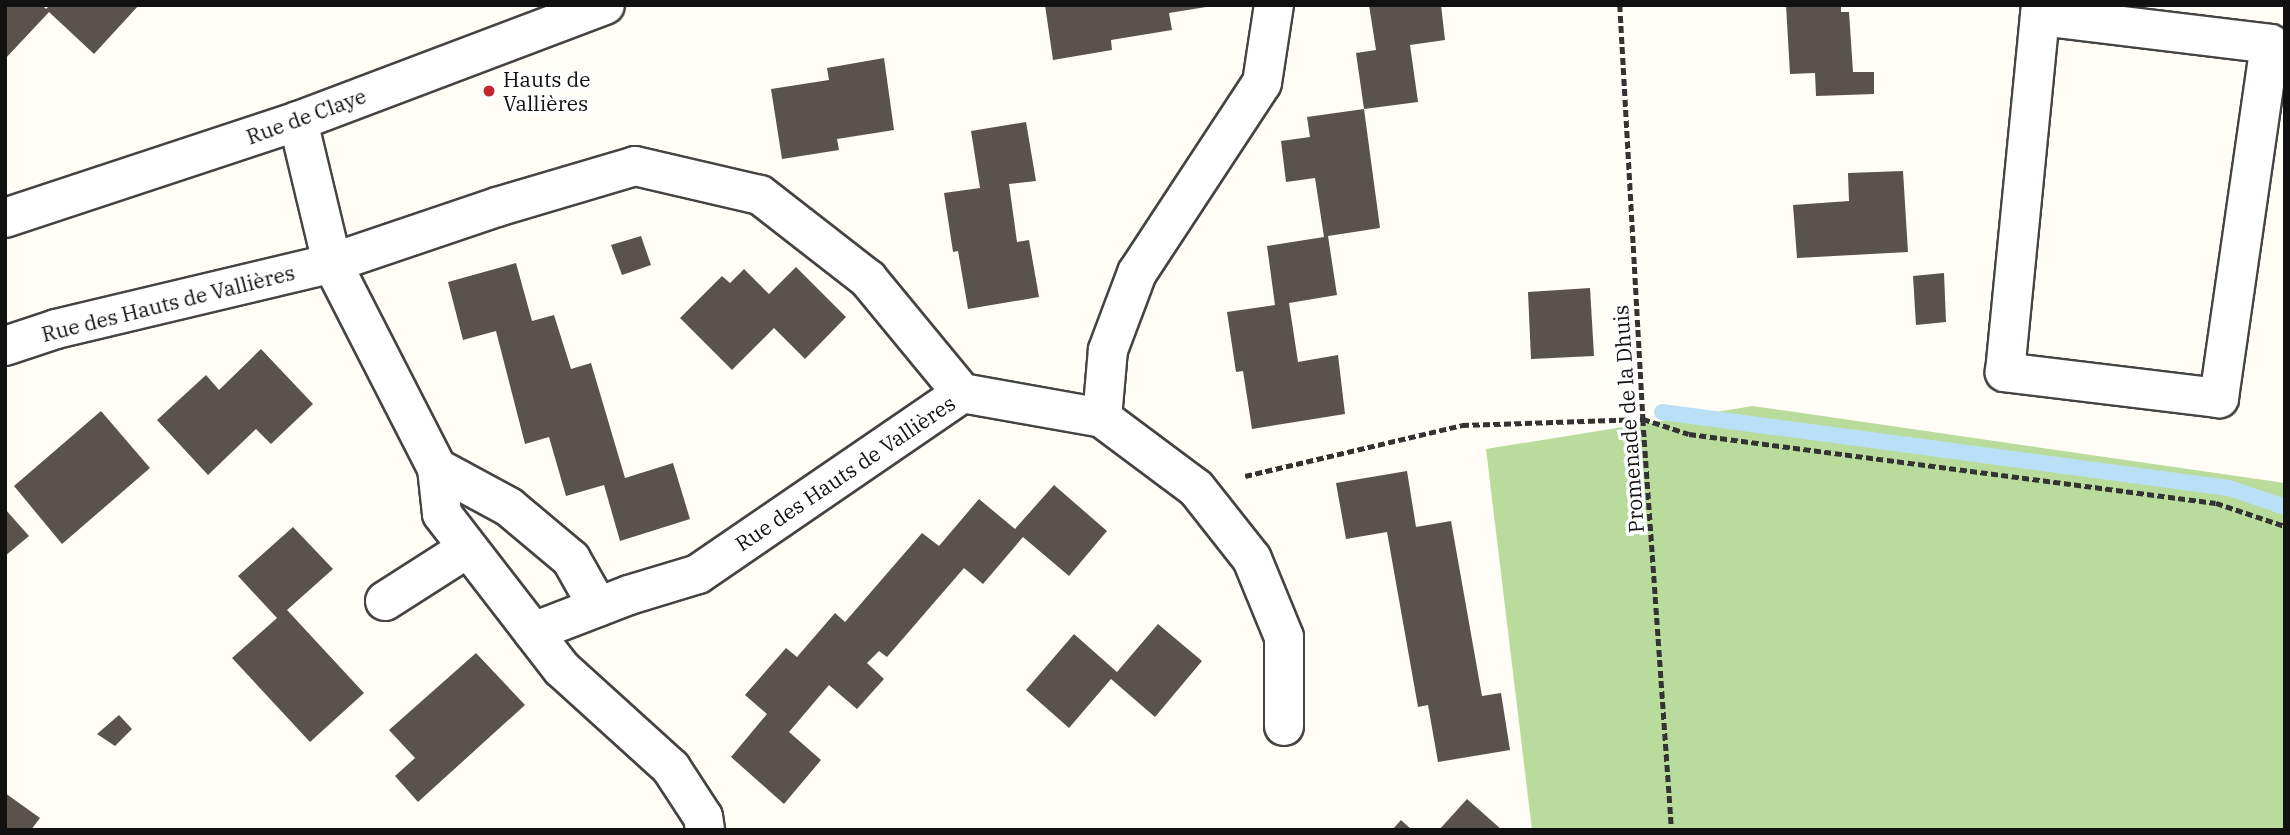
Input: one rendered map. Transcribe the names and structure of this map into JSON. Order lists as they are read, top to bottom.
{
  "streets": {
    "street": ["Rue de Claye", "Rue des Hauts de Vallières"],
    "path": ["Promenade de la Dhuis"]
  },
  "places": ["Hauts de Vallières"]
}
